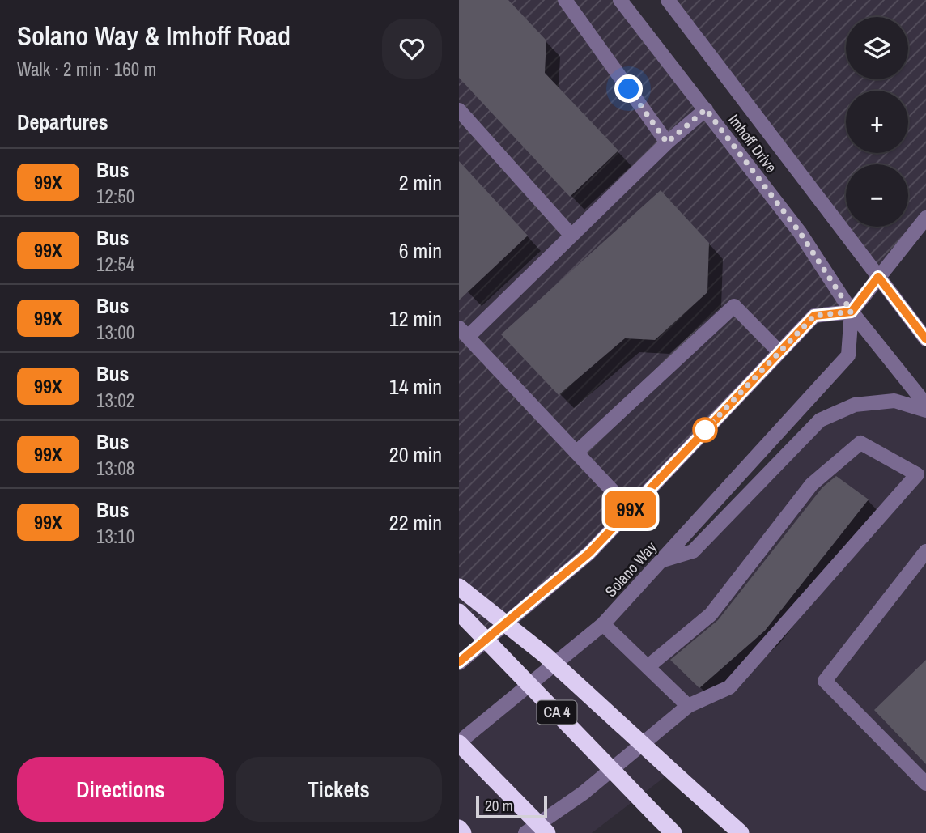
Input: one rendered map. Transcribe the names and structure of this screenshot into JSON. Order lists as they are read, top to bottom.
{
  "streets": {
    "highway": ["CA 4"],
    "street": ["Imhoff Drive", "Solano Way"]
  },
  "crossings": [
    ["Imhoff Drive", "Solano Way"]
  ],
  "lines": ["bus line 99X"],
  "scale_bar": "20 m",
  "page": {
    "heading": [
      ["Solano Way & Imhoff Road", "Walk · 2 min · 160 m"],
      "Departures"
    ],
    "on_map": "99X",
    "map_buttons": ["+", "−"],
    "list": [
      {
        "mark": "99X",
        "name": "Bus",
        "note": "12:50",
        "value": "2 min"
      },
      {
        "mark": "99X",
        "name": "Bus",
        "note": "12:54",
        "value": "6 min"
      },
      {
        "mark": "99X",
        "name": "Bus",
        "note": "13:00",
        "value": "12 min"
      },
      {
        "mark": "99X",
        "name": "Bus",
        "note": "13:02",
        "value": "14 min"
      },
      {
        "mark": "99X",
        "name": "Bus",
        "note": "13:08",
        "value": "20 min"
      },
      {
        "mark": "99X",
        "name": "Bus",
        "note": "13:10",
        "value": "22 min"
      }
    ],
    "buttons": ["Directions", "Tickets"],
    "scale": "20 m"
  }
}
